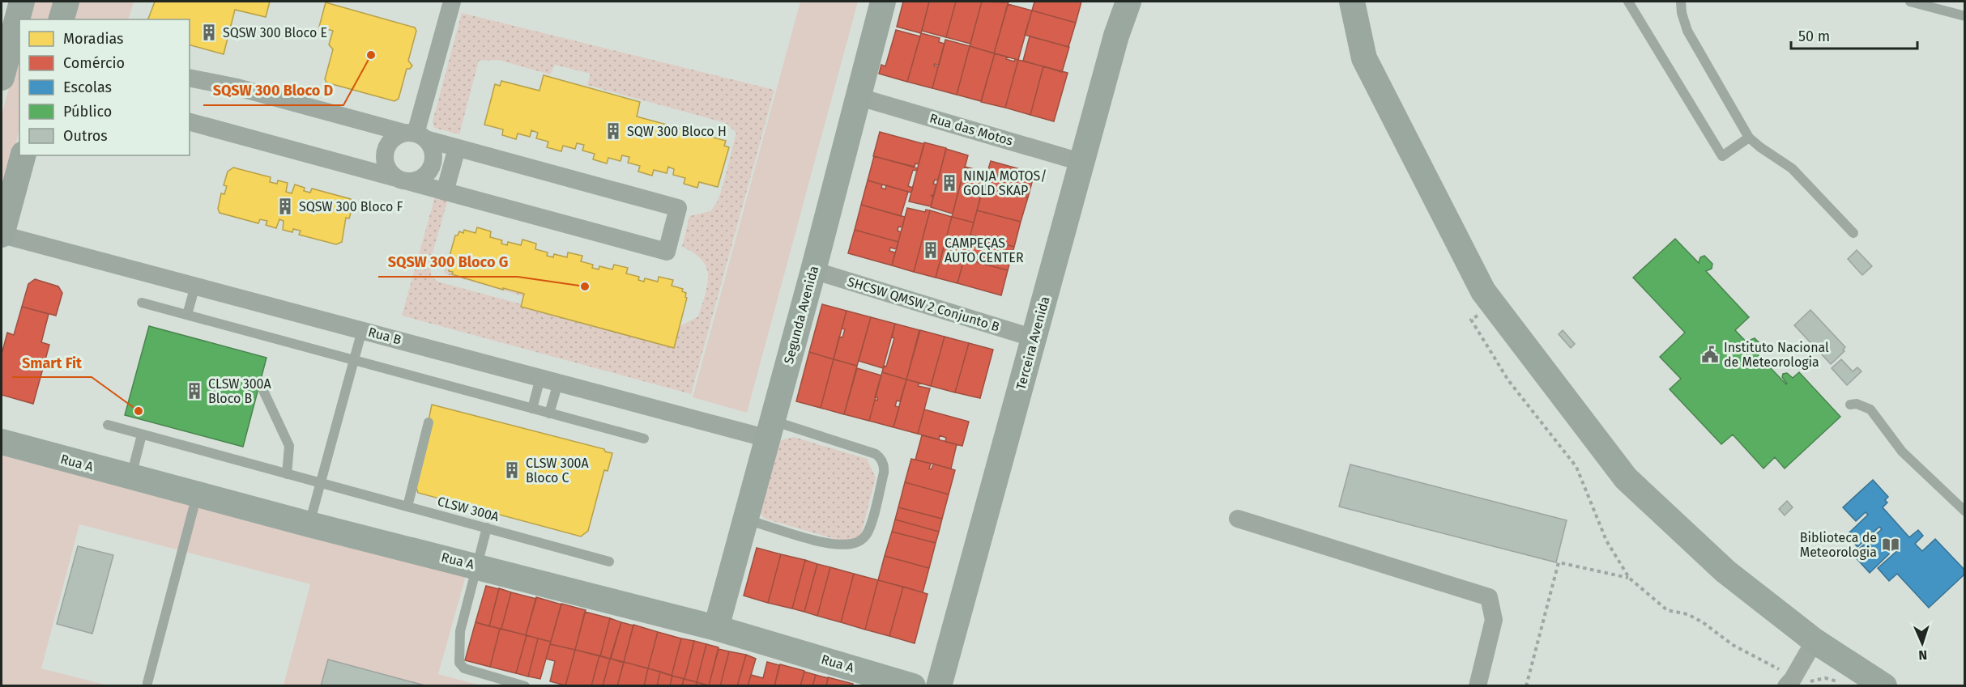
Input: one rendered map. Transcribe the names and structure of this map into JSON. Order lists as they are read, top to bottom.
{
  "streets": {
    "street": [
      "Rua das Motos",
      "SHCSW QMSW 2 Conjunto B",
      "Segunda Avenida",
      "Rua B",
      "Terceira Avenida",
      "Rua A"
    ],
    "lane": ["CLSW 300A"]
  },
  "crossings": [
    ["Rua das Motos", "Segunda Avenida"],
    ["Rua das Motos", "Terceira Avenida"],
    ["SHCSW QMSW 2 Conjunto B", "Segunda Avenida"],
    ["SHCSW QMSW 2 Conjunto B", "Terceira Avenida"],
    ["Segunda Avenida", "Rua B"],
    ["Segunda Avenida", "Rua A"]
  ],
  "places": {
    "building": [
      "SQSW 300 Bloco E",
      "SQW 300 Bloco H",
      "NINJA MOTOS/ GOLD SKAP",
      "SQSW 300 Bloco F",
      "CAMPEÇAS AUTO CENTER",
      "CLSW 300A Bloco B",
      "CLSW 300A Bloco C"
    ],
    "other": ["SQSW 300 Bloco D", "SQSW 300 Bloco G", "Smart Fit"],
    "public building": ["Instituto Nacional de Meteorologia"],
    "library": ["Biblioteca de Meteorologia"]
  },
  "legend": [
    "Moradias",
    "Comércio",
    "Escolas",
    "Público",
    "Outros"
  ],
  "scale_bar": "50 m",
  "north": "bottom"
}
